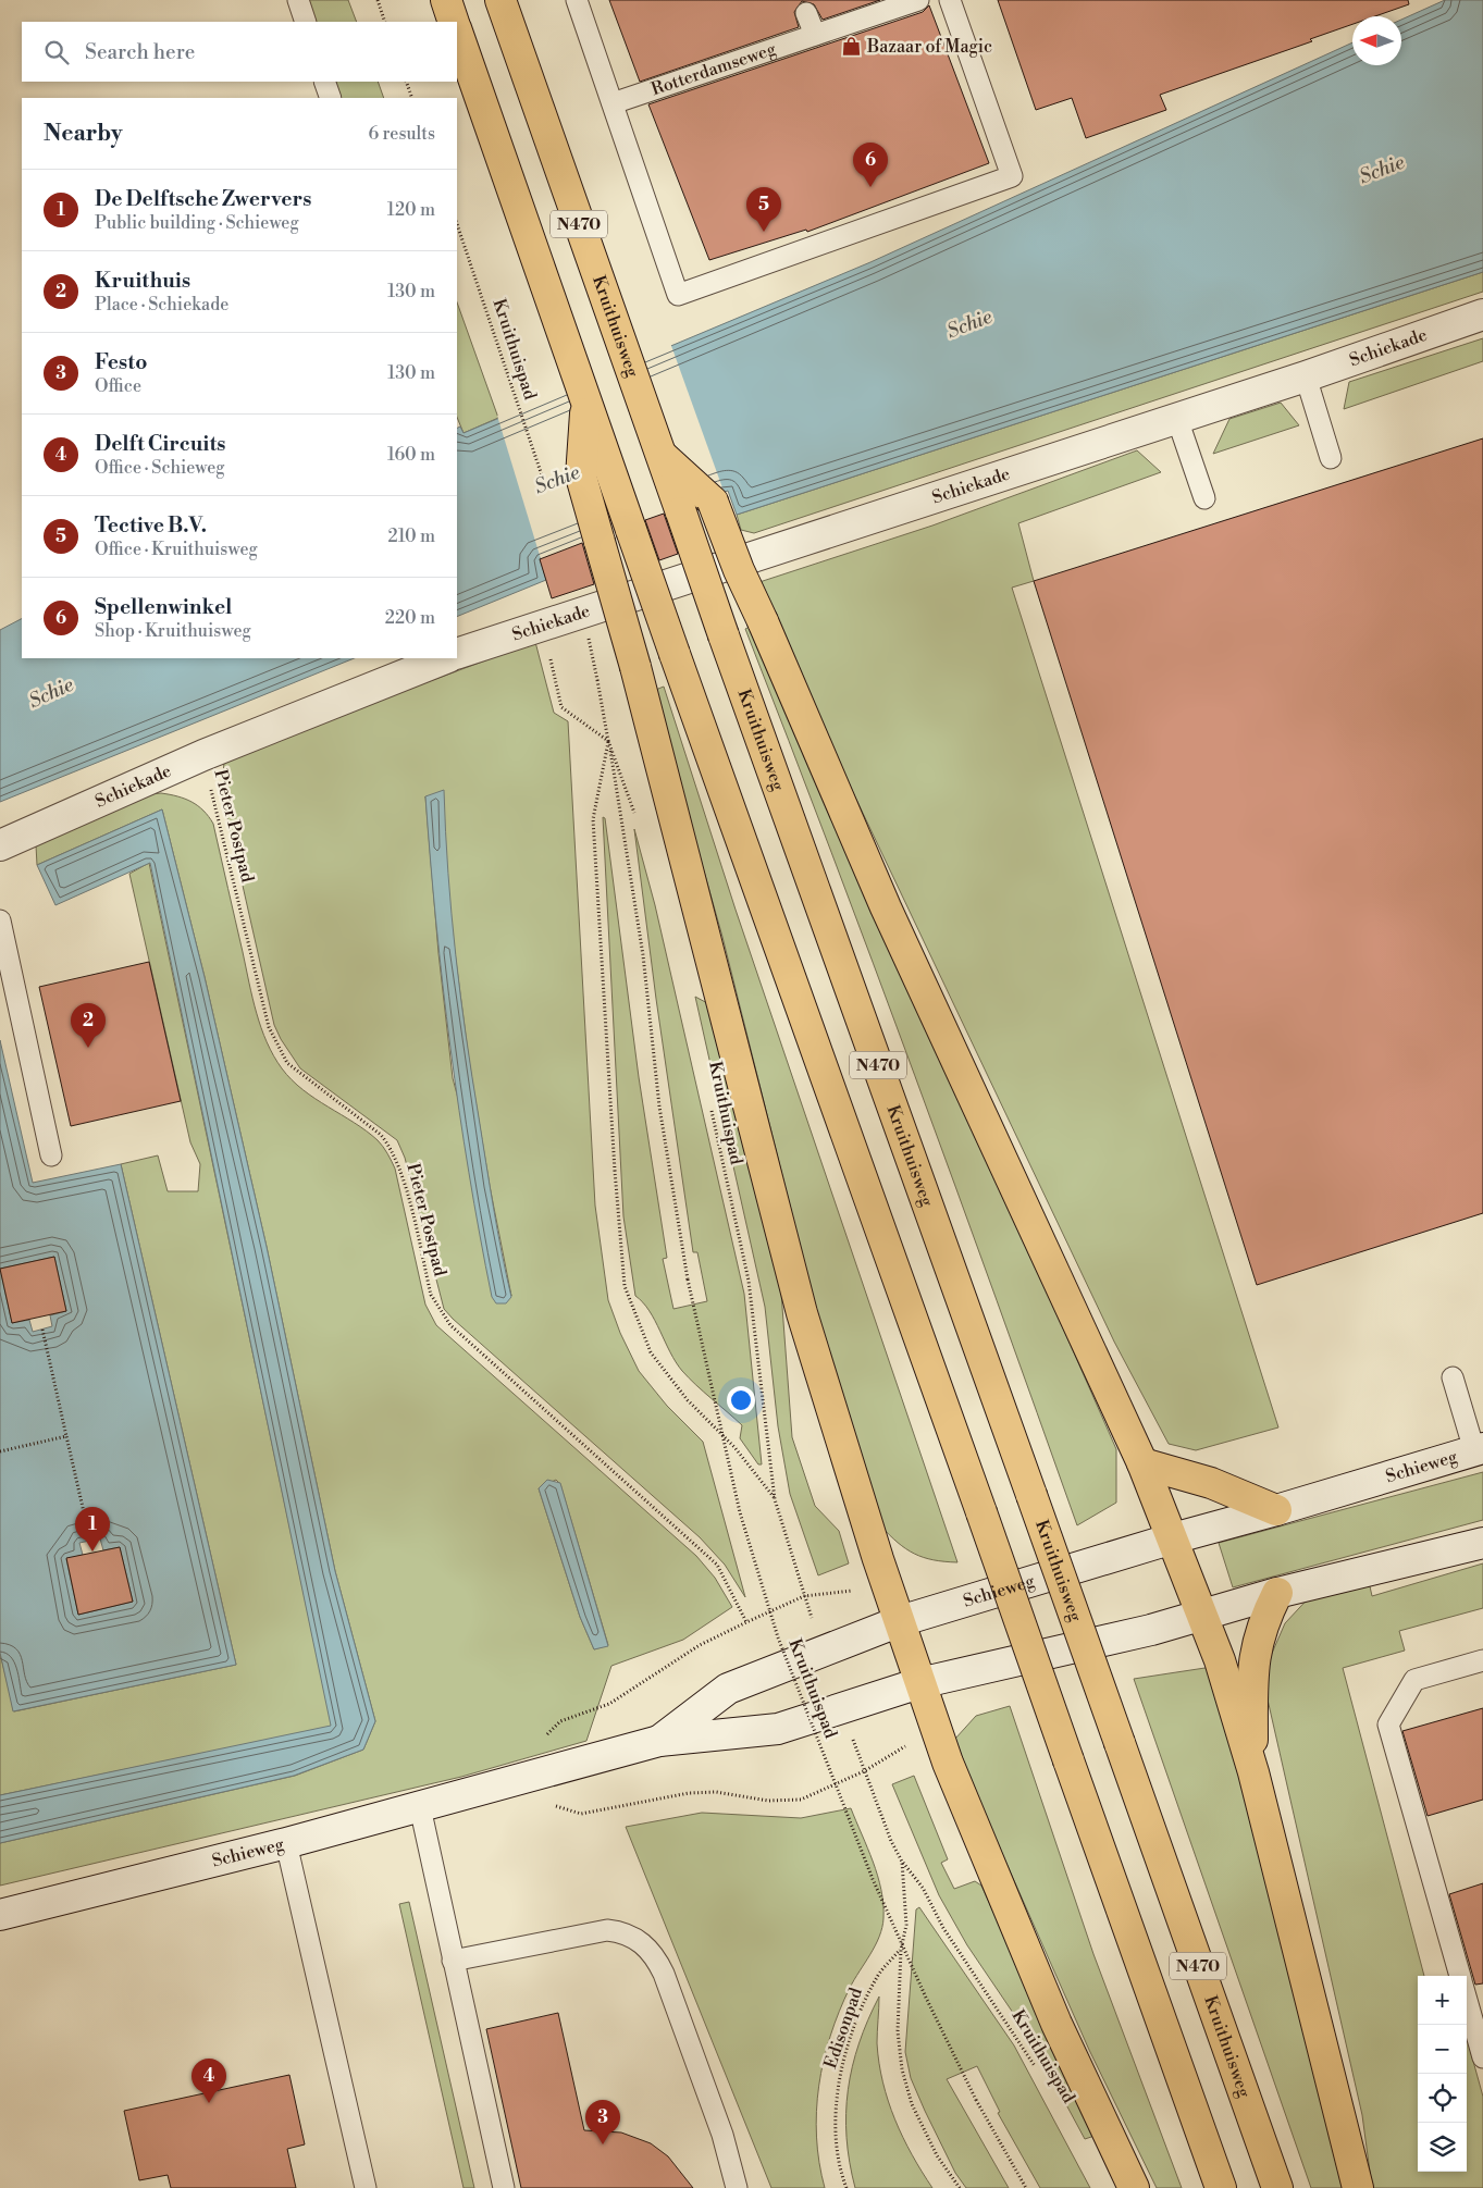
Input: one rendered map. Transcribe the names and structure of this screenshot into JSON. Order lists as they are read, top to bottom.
{
  "streets": {
    "highway": ["N470", "Kruithuisweg"],
    "street": ["Schiekade", "Schieweg"],
    "lane": ["Rotterdamseweg"],
    "path": ["Kruithuispad", "Pieter Postpad", "Edisonpad"]
  },
  "crossings": [
    ["N470", "Kruithuisweg"],
    ["N470", "Schieweg"],
    ["Schiekade", "Pieter Postpad"],
    ["Kruithuispad", "Pieter Postpad"],
    ["Kruithuispad", "Edisonpad"]
  ],
  "water": ["Schie"],
  "places": {
    "shop": ["Bazaar of Magic"]
  },
  "north": "left",
  "page": {
    "search": "Search here",
    "heading": ["Nearby", "6 results"],
    "pins": [
      "6",
      "5",
      "2",
      "1",
      "4",
      "3"
    ],
    "list": [
      {
        "mark": "1",
        "name": "De Delftsche Zwervers",
        "note": "Public building · Schieweg",
        "value": "120 m"
      },
      {
        "mark": "2",
        "name": "Kruithuis",
        "note": "Place · Schiekade",
        "value": "130 m"
      },
      {
        "mark": "3",
        "name": "Festo",
        "note": "Office",
        "value": "130 m"
      },
      {
        "mark": "4",
        "name": "Delft Circuits",
        "note": "Office · Schieweg",
        "value": "160 m"
      },
      {
        "mark": "5",
        "name": "Tective B.V.",
        "note": "Office · Kruithuisweg",
        "value": "210 m"
      },
      {
        "mark": "6",
        "name": "Spellenwinkel",
        "note": "Shop · Kruithuisweg",
        "value": "220 m"
      }
    ],
    "map_buttons": ["+", "−"]
  }
}
